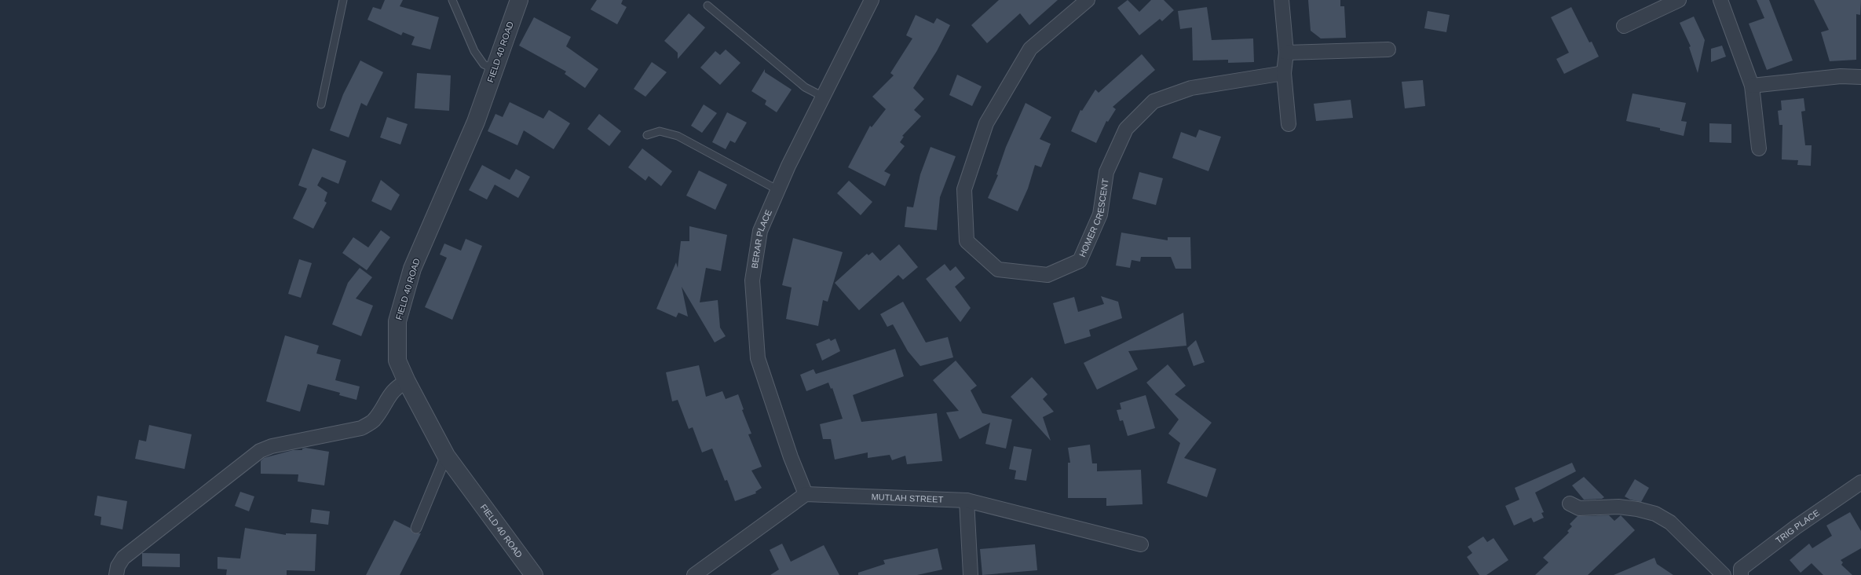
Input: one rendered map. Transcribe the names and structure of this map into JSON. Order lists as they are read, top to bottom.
{
  "streets": {
    "street": [
      "FIELD 40 ROAD",
      "HOMER CRESCENT",
      "BERAR PLACE",
      "MUTLAH STREET",
      "TRIG PLACE"
    ]
  },
  "crossings": [
    ["BERAR PLACE", "MUTLAH STREET"]
  ]
}
